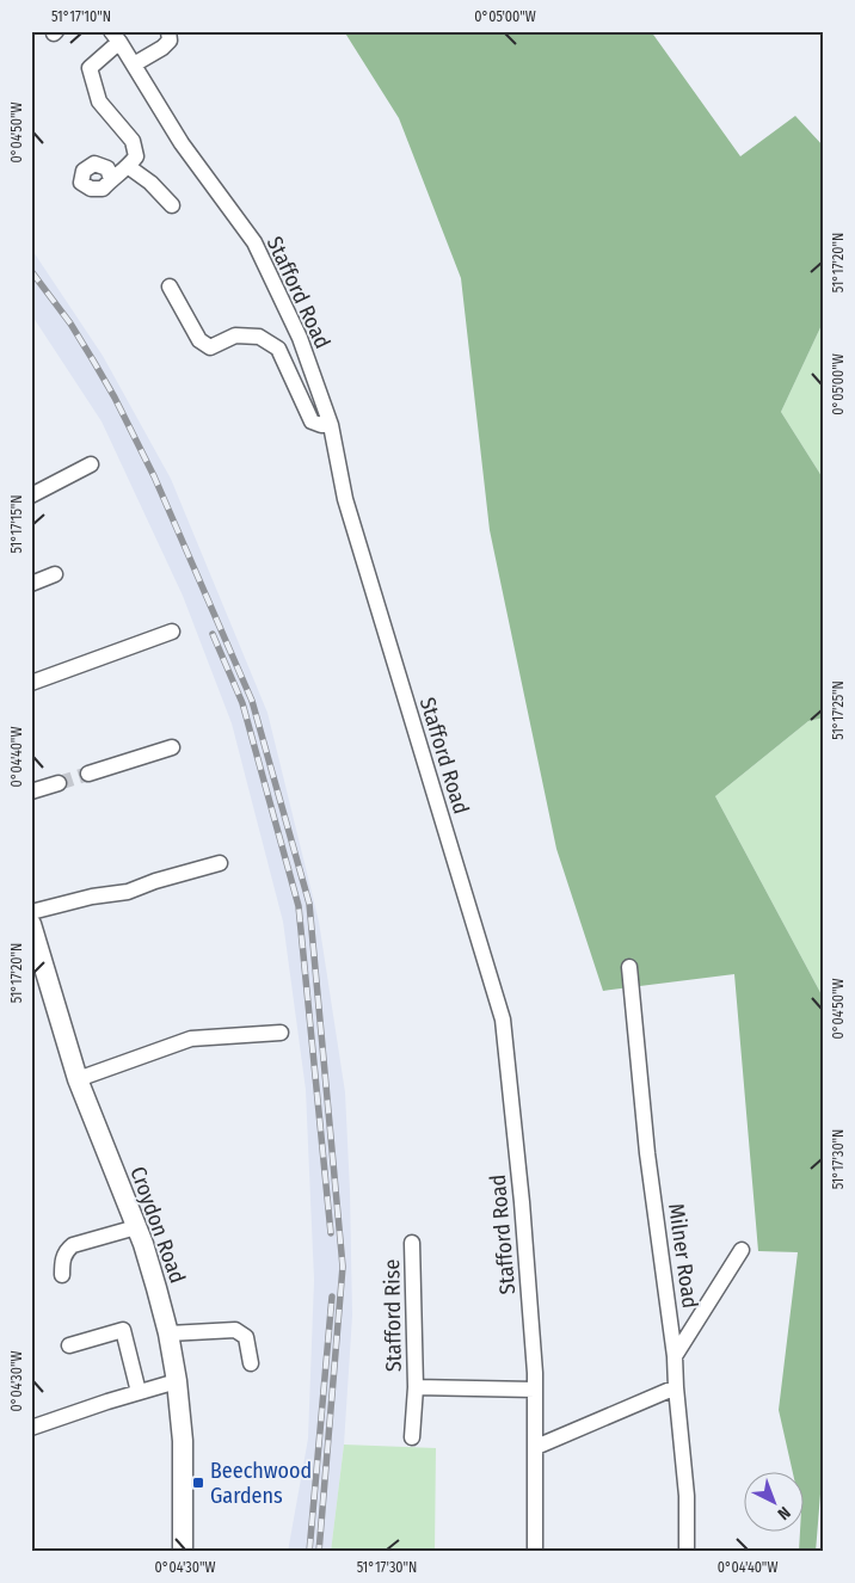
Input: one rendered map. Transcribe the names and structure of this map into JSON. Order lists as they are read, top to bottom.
{
  "streets": {
    "main road": ["Croydon Road"],
    "street": ["Stafford Road", "Milner Road", "Stafford Rise"]
  },
  "crossings": [
    ["Stafford Road", "Stafford Rise"]
  ],
  "places": {
    "transit": ["Beechwood Gardens"]
  },
  "north": "bottom right",
  "coordinates": [
    "51°17'10\"N",
    "0°05'00\"W",
    "0°04'50\"W",
    "51°17'20\"N",
    "51°17'15\"N",
    "51°17'25\"N",
    "0°04'40\"W",
    "51°17'30\"N",
    "0°04'30\"W"
  ]
}
